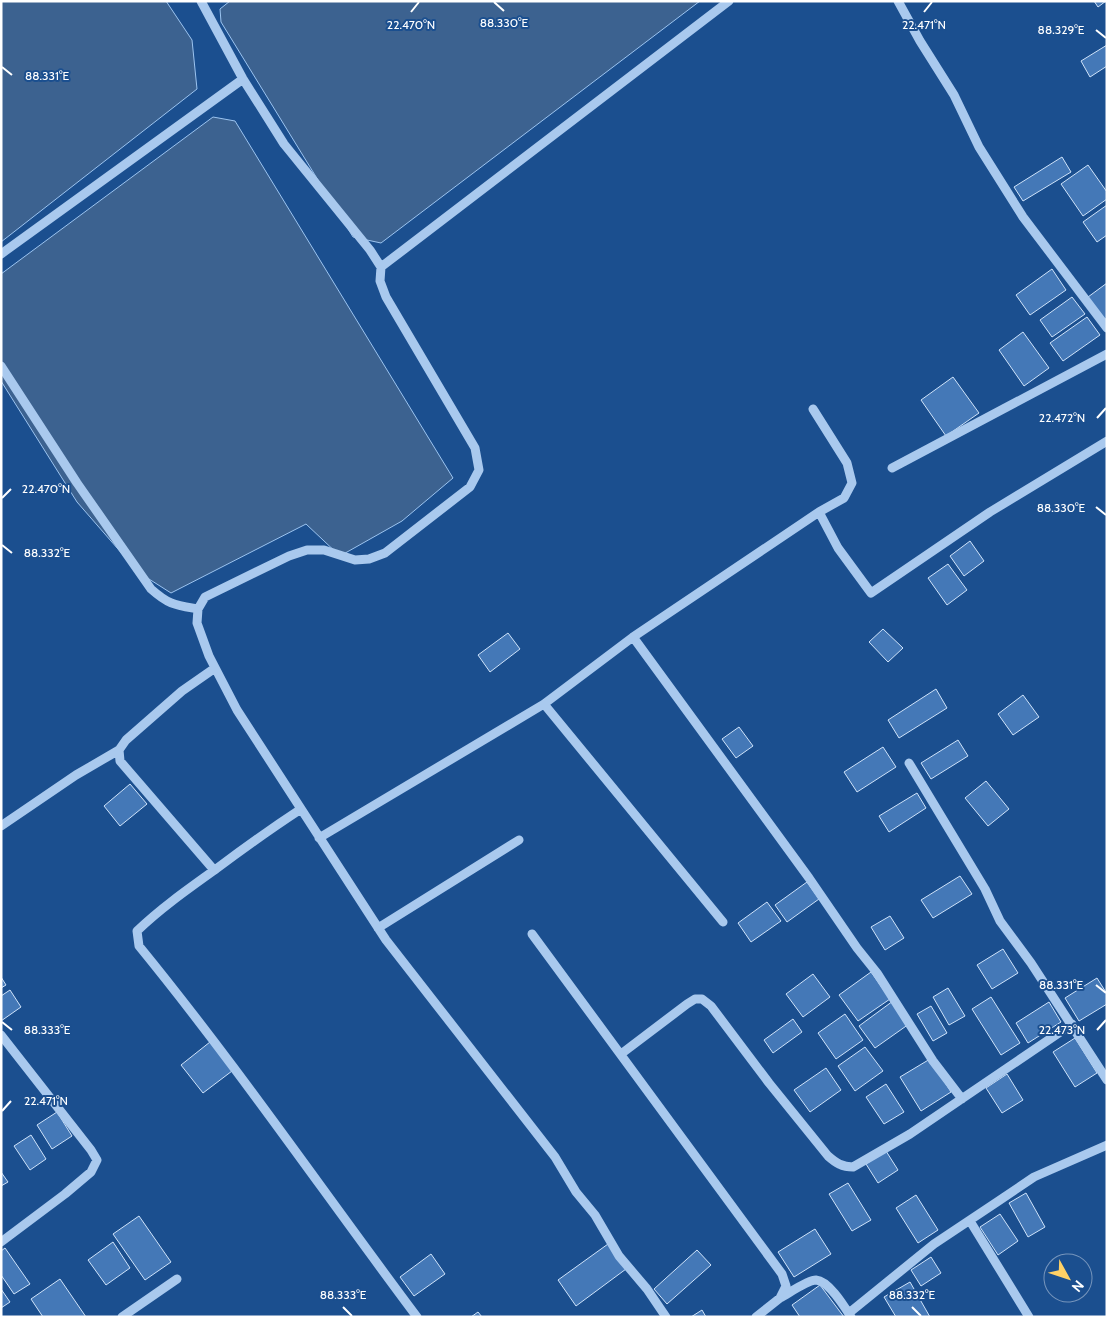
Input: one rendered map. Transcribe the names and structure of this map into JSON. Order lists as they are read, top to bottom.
{
  "north": "bottom right",
  "coordinates": [
    "88.330°E",
    "22.470°N",
    "22.471°N",
    "88.329°E",
    "88.331°E",
    "22.472°N",
    "88.332°E",
    "88.333°E",
    "22.473°N"
  ]
}
